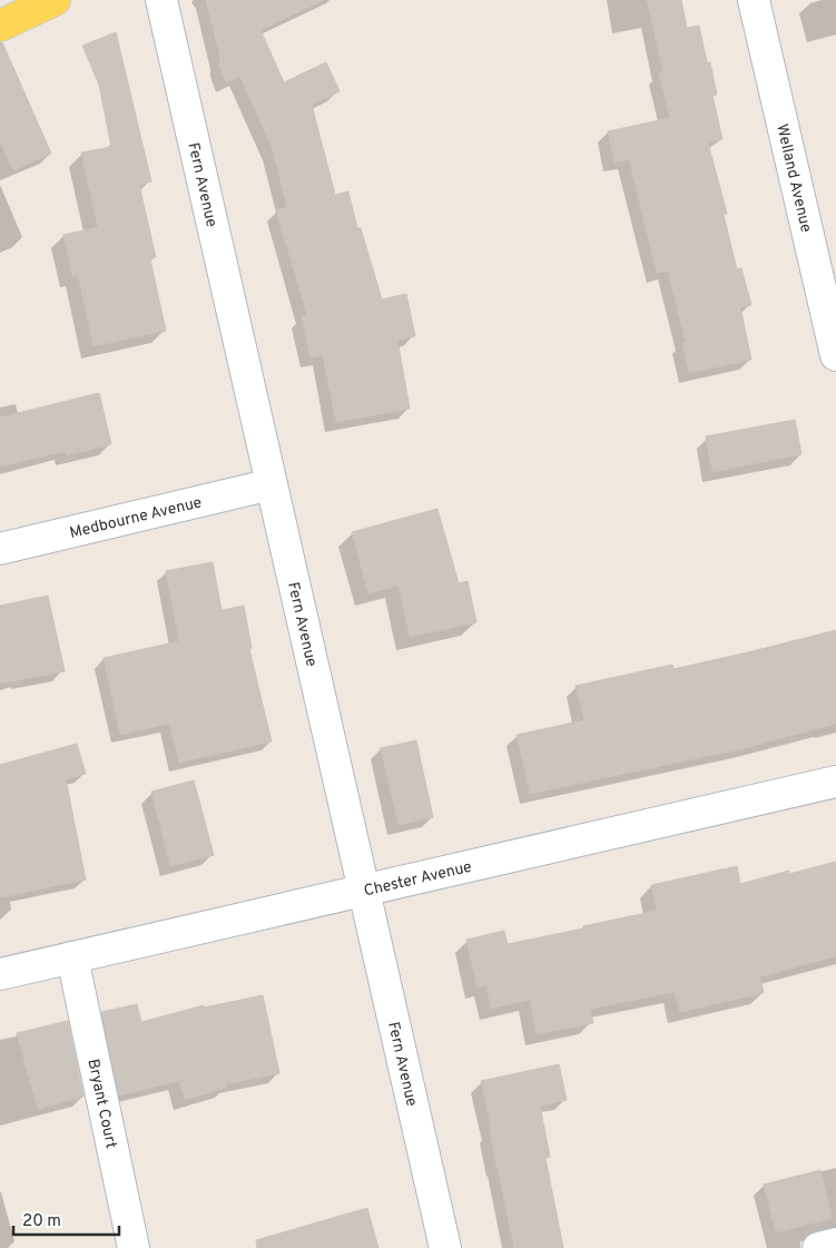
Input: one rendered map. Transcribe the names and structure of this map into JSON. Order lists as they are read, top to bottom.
{
  "streets": {
    "street": [
      "Welland Avenue",
      "Fern Avenue",
      "Medbourne Avenue",
      "Chester Avenue",
      "Bryant Court"
    ]
  },
  "crossings": [
    ["Fern Avenue", "Medbourne Avenue"],
    ["Fern Avenue", "Chester Avenue"],
    ["Chester Avenue", "Bryant Court"]
  ],
  "scale_bar": "20 m"
}
